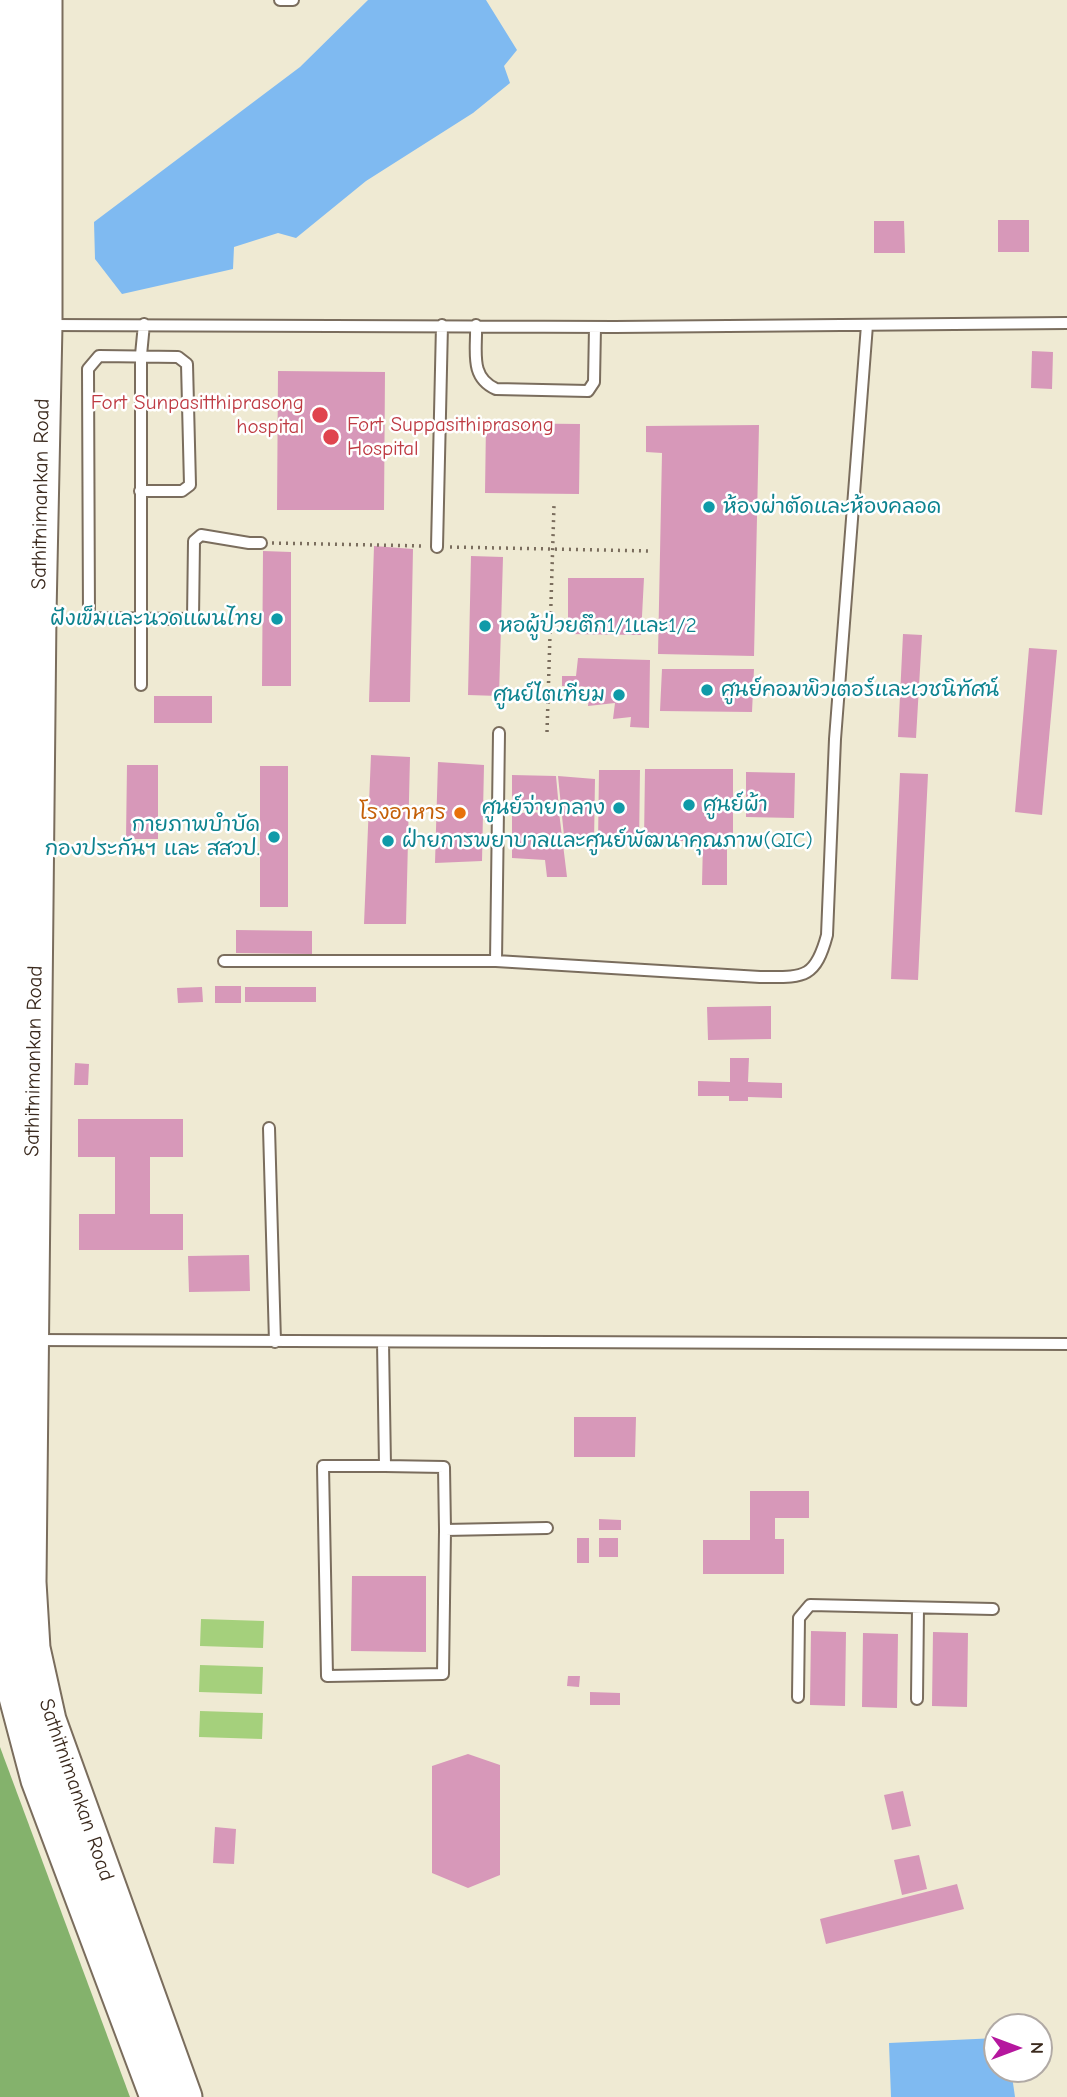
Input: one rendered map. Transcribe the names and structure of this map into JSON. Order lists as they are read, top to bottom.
{
  "streets": {
    "main road": ["Sathitnimankan Road"]
  },
  "places": [
    "Fort Sunpasitthiprasong hospital",
    "Fort Suppasithiprasong Hospital",
    "ห้องผ่าตัดและห้องคลอด",
    "ฝังเข็มและนวดแผนไทย",
    "หอผู้ป่วยตึก1/1และ1/2",
    "ศูนย์คอมพิวเตอร์และเวชนิทัศน์",
    "ศูนย์ไตเทียม",
    "ศูนย์ผ้า",
    "ศูนย์จ่ายกลาง",
    "โรงอาหาร",
    "กายภาพบำบัด กองประกันฯ และ สสวป.",
    "ฝ่ายการพยาบาลและศูนย์พัฒนาคุณภาพ(QIC)"
  ],
  "north": "right"
}
